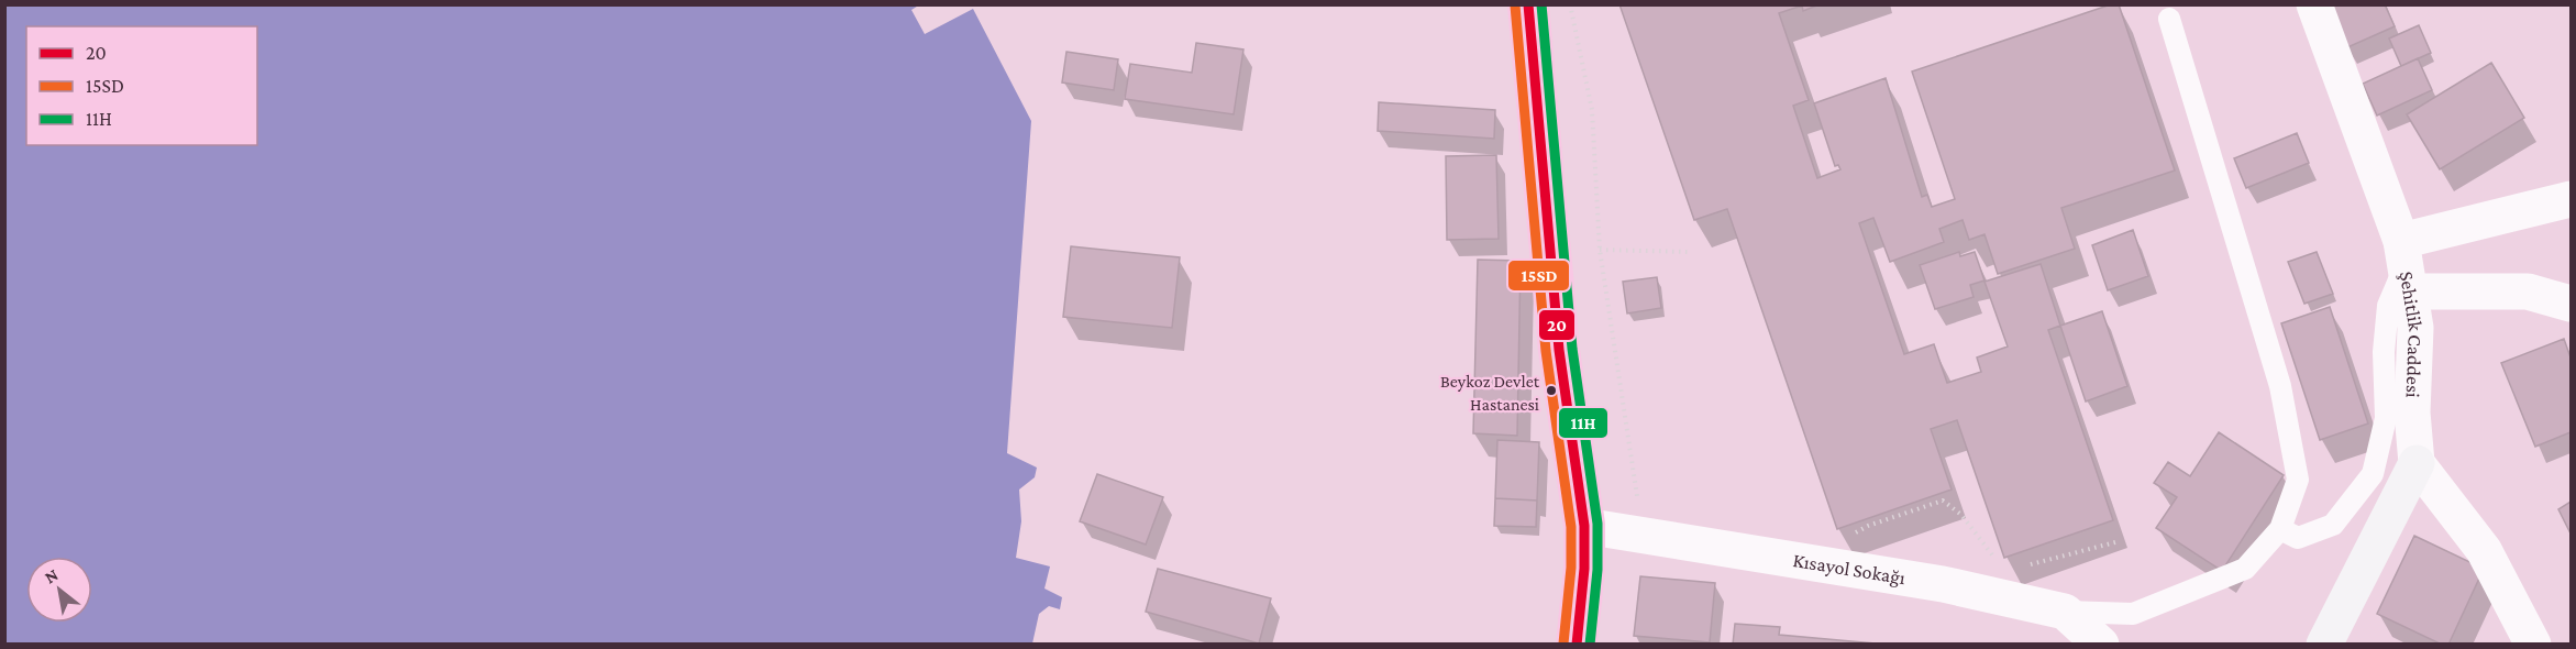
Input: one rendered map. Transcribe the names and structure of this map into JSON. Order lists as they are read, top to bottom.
{
  "streets": {
    "street": ["Şehitlik Caddesi", "Kısayol Sokağı"]
  },
  "places": ["Beykoz Devlet Hastanesi"],
  "lines": ["transit line 20", "transit line 11H", "transit line 15SD"],
  "legend": ["20", "15SD", "11H"],
  "north": "top left"
}
